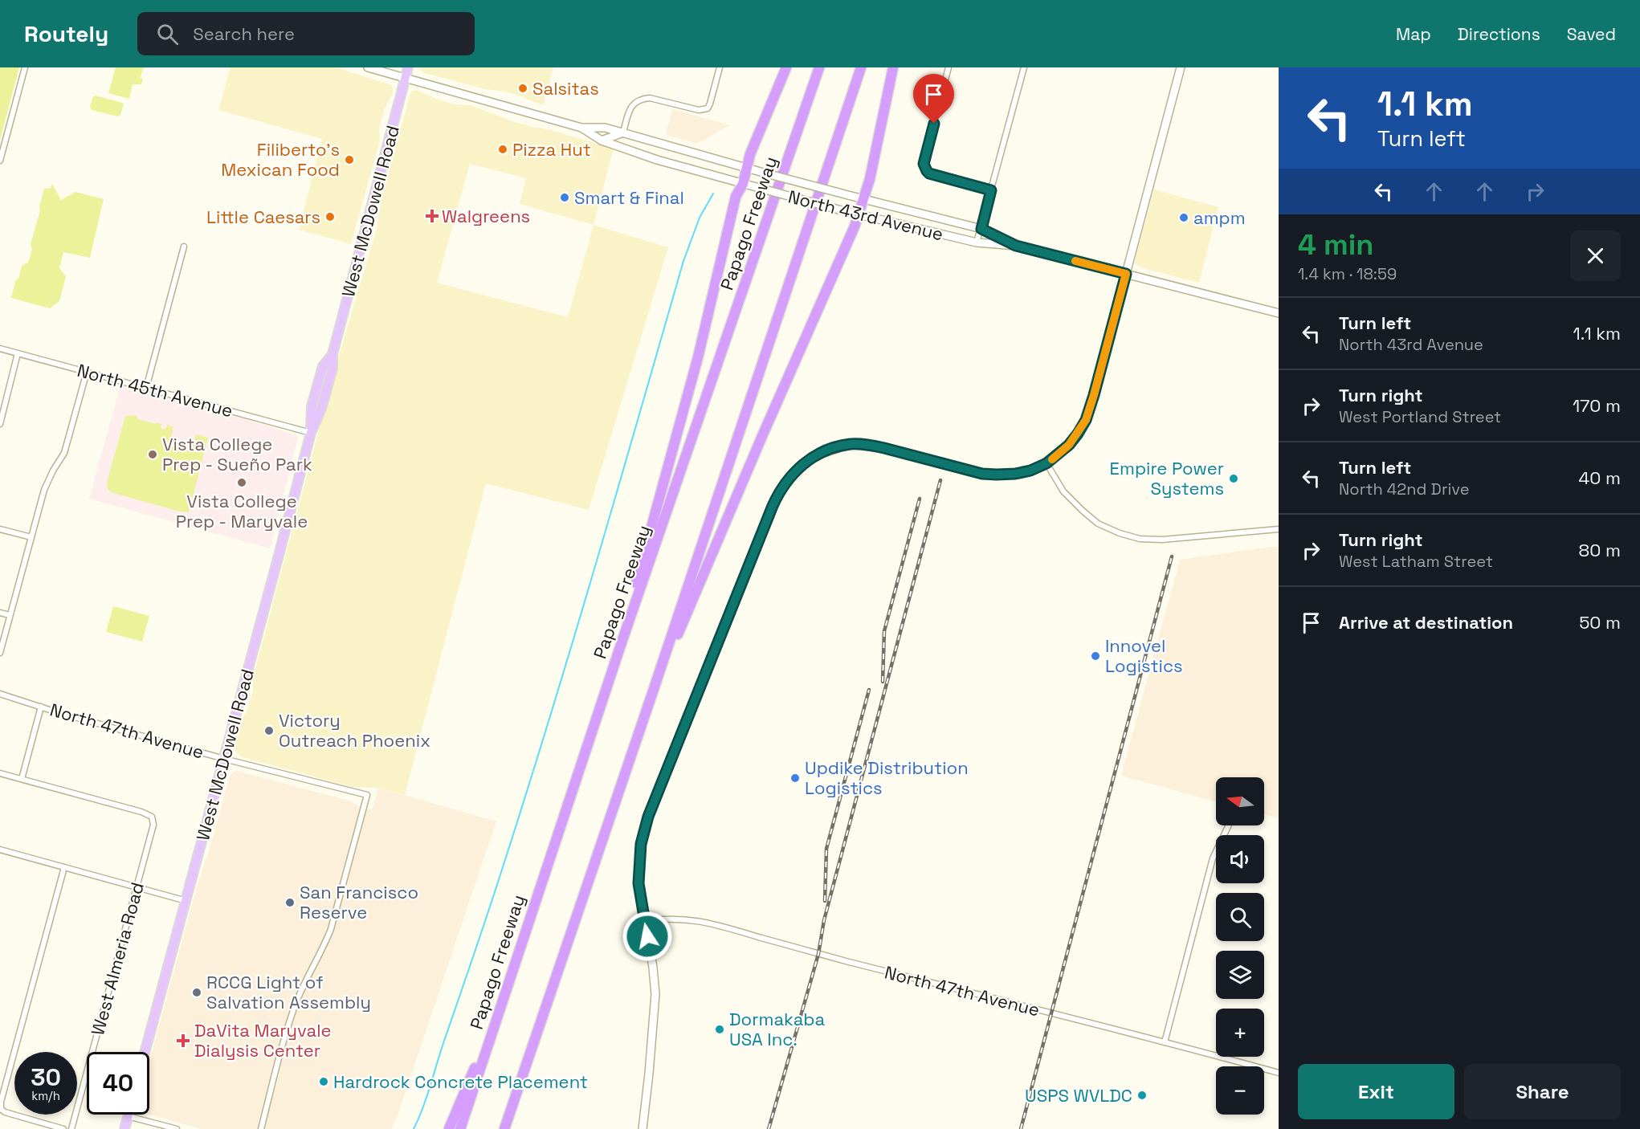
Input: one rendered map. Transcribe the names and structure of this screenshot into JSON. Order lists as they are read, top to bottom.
{
  "streets": {
    "highway": ["Papago Freeway"],
    "main road": ["West McDowell Road", "North 43rd Avenue"],
    "street": ["North 45th Avenue", "North 47th Avenue", "West Almeria Road"]
  },
  "crossings": [
    ["West McDowell Road", "North 43rd Avenue"],
    ["West McDowell Road", "North 45th Avenue"],
    ["West McDowell Road", "North 47th Avenue"]
  ],
  "places": {
    "other": [
      "Salsitas",
      "Pizza Hut",
      "Filiberto's Mexican Food",
      "Smart & Final",
      "Little Caesars",
      "ampm",
      "Vista College Prep - Sueño Park",
      "Empire Power Systems",
      "Vista College Prep - Maryvale",
      "Innovel Logistics",
      "Victory Outreach Phoenix",
      "Updike Distribution Logistics",
      "San Francisco Reserve",
      "RCCG Light of Salvation Assembly",
      "Dormakaba USA Inc.",
      "Hardrock Concrete Placement",
      "USPS WVLDC"
    ],
    "health": ["Walgreens", "DaVita Maryvale Dialysis Center"]
  },
  "north": "left",
  "page": {
    "header": "Routely",
    "search": "Search here",
    "nav": ["Map", "Directions", "Saved"],
    "turn": ["1.1 km", "Turn left"],
    "heading": ["4 min", "1.4 km · 18:59"],
    "list": [
      {
        "name": "Turn left",
        "note": "North 43rd Avenue",
        "value": "1.1 km"
      },
      {
        "name": "Turn right",
        "note": "West Portland Street",
        "value": "170 m"
      },
      {
        "name": "Turn left",
        "note": "North 42nd Drive",
        "value": "40 m"
      },
      {
        "name": "Turn right",
        "note": "West Latham Street",
        "value": "80 m"
      },
      {
        "name": "Arrive at destination",
        "value": "50 m"
      }
    ],
    "map_buttons": ["+", "−"],
    "speed": "30 km/h",
    "limit": "40",
    "buttons": ["Exit", "Share"]
  }
}
